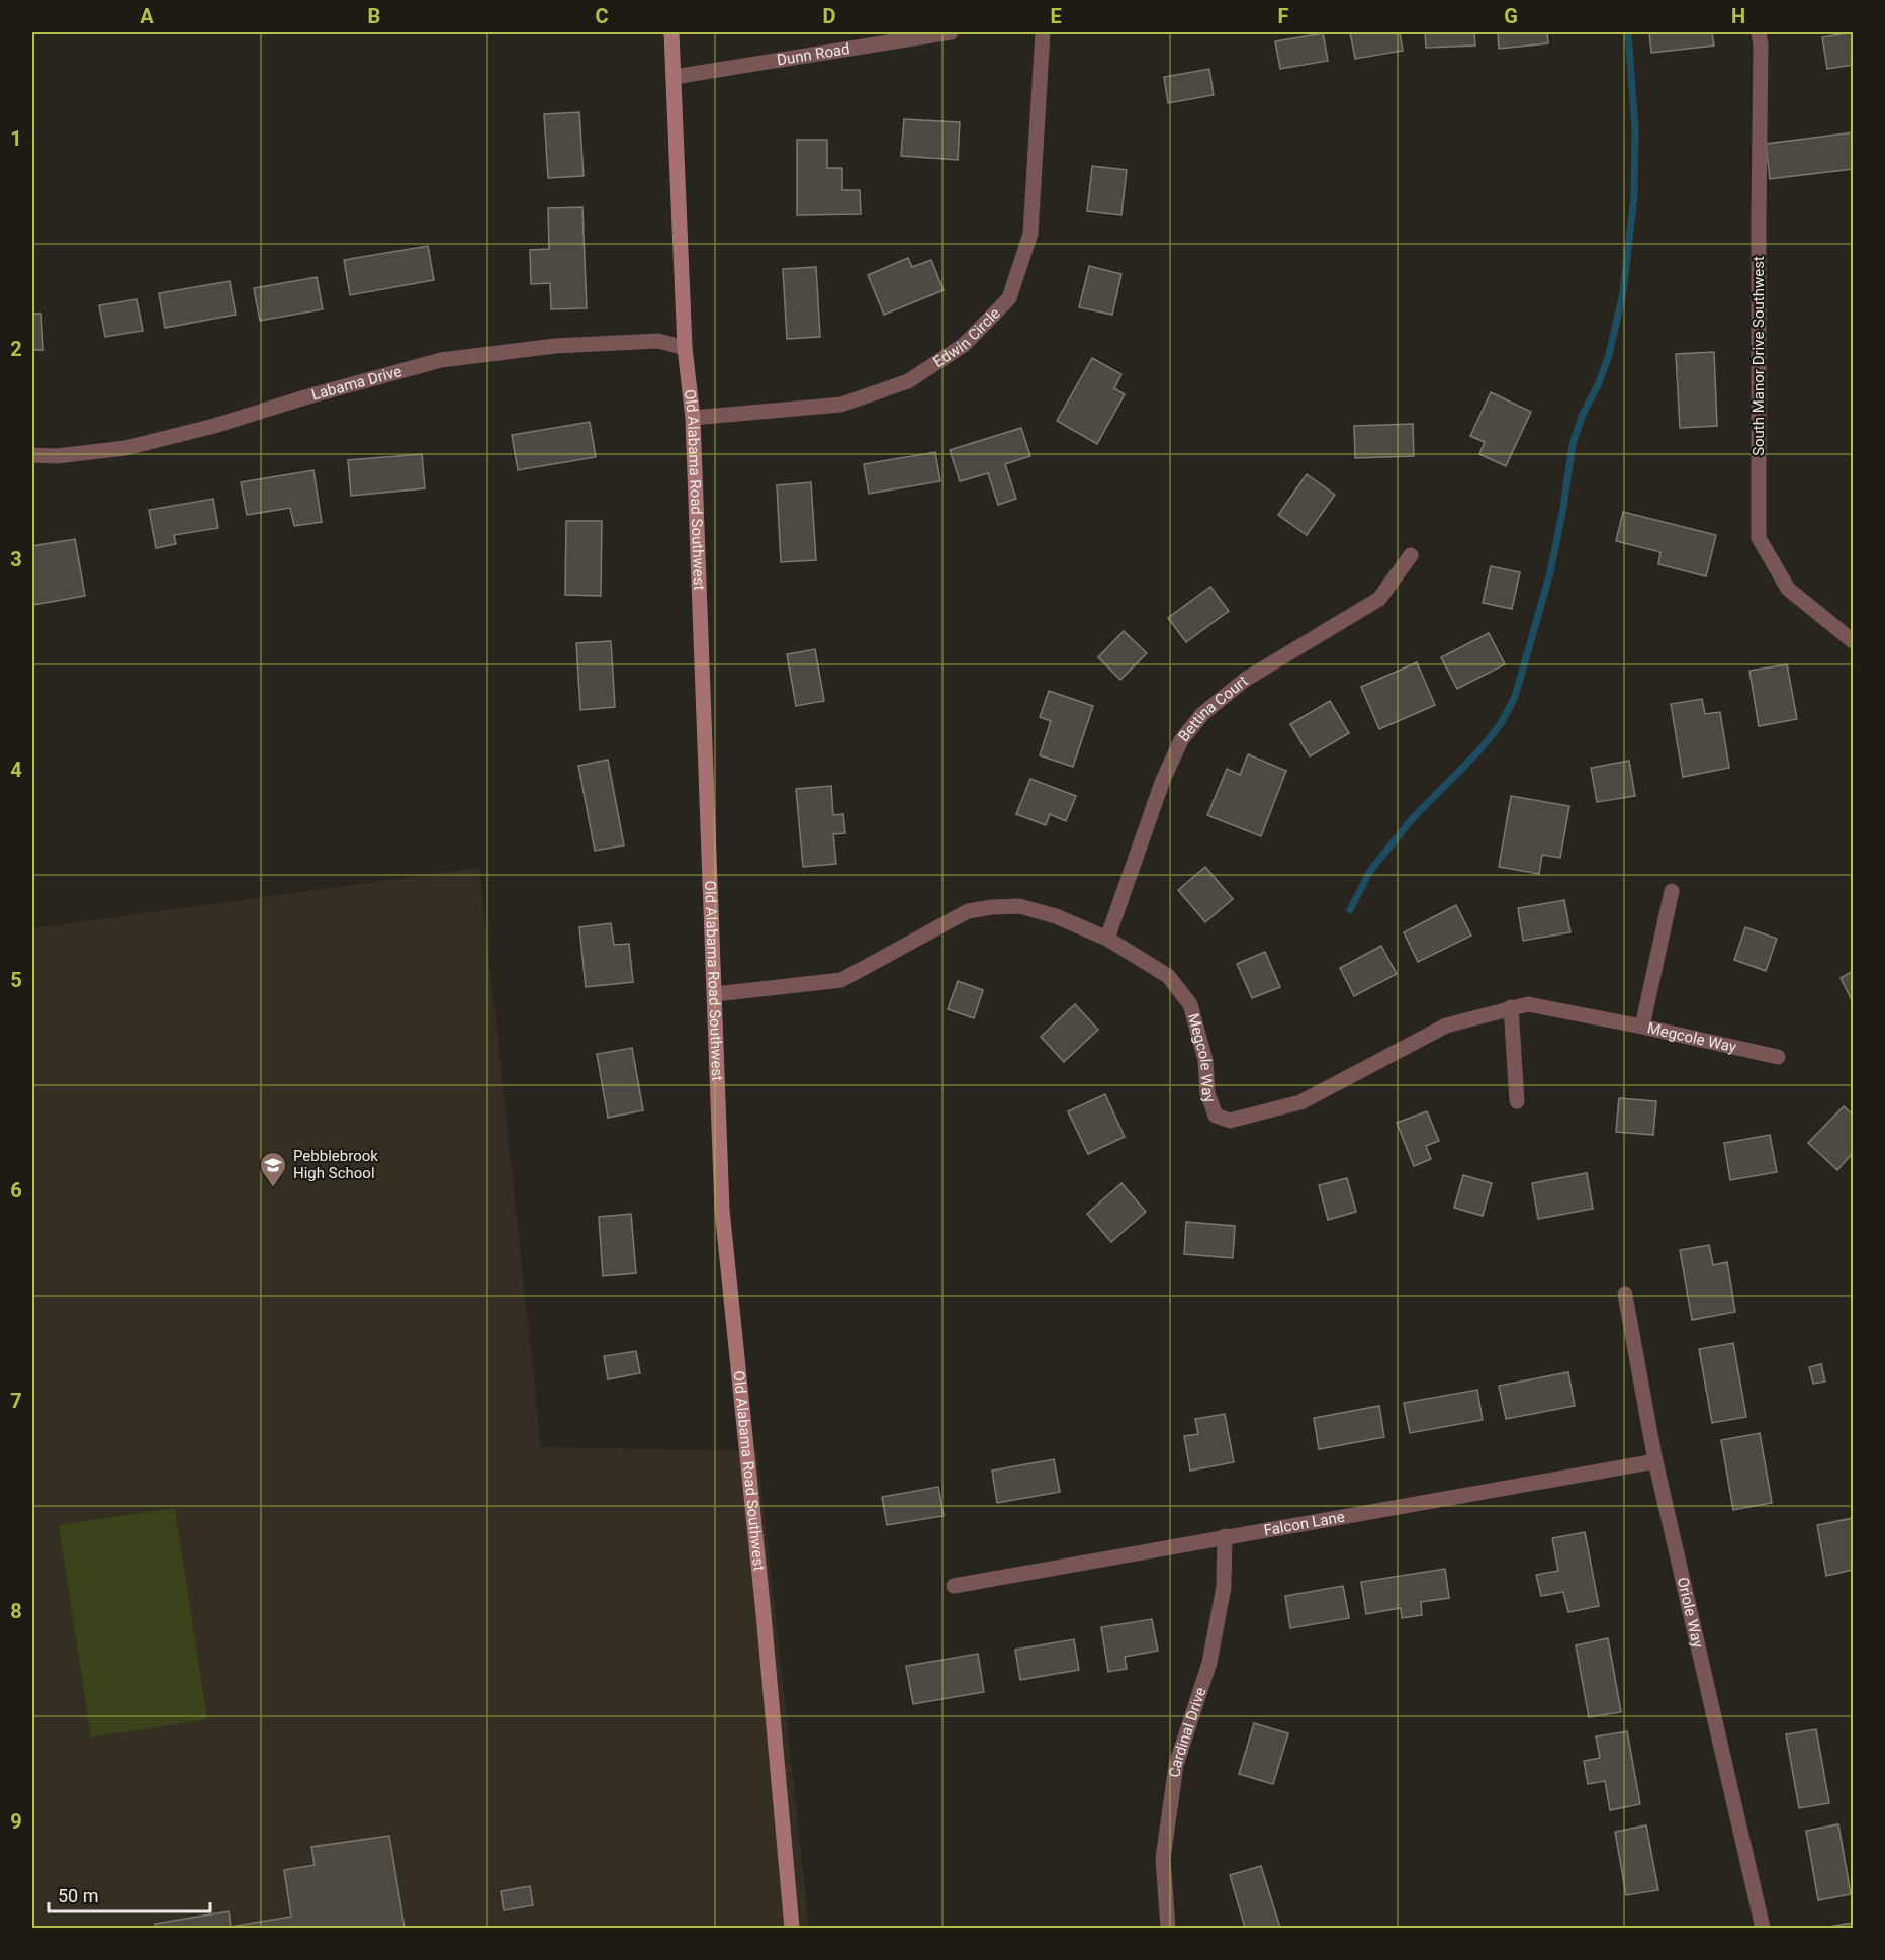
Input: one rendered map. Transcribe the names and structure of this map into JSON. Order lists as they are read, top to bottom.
{
  "streets": {
    "street": [
      "Dunn Road",
      "Edwin Circle",
      "South Manor Drive Southwest",
      "Labama Drive",
      "Old Alabama Road Southwest",
      "Bettina Court",
      "Megcole Way",
      "Falcon Lane",
      "Oriole Way",
      "Cardinal Drive"
    ]
  },
  "crossings": [
    ["Dunn Road", "Old Alabama Road Southwest"],
    ["Edwin Circle", "Old Alabama Road Southwest"],
    ["Labama Drive", "Old Alabama Road Southwest"],
    ["Old Alabama Road Southwest", "Megcole Way"],
    ["Bettina Court", "Megcole Way"],
    ["Falcon Lane", "Oriole Way"],
    ["Falcon Lane", "Cardinal Drive"]
  ],
  "places": {
    "school or university": ["Pebblebrook High School"]
  },
  "scale_bar": "50 m",
  "grid": {
    "columns": [
      "A",
      "B",
      "C",
      "D",
      "E",
      "F",
      "G",
      "H"
    ],
    "rows": [
      "1",
      "2",
      "3",
      "4",
      "5",
      "6",
      "7",
      "8",
      "9"
    ]
  }
}
